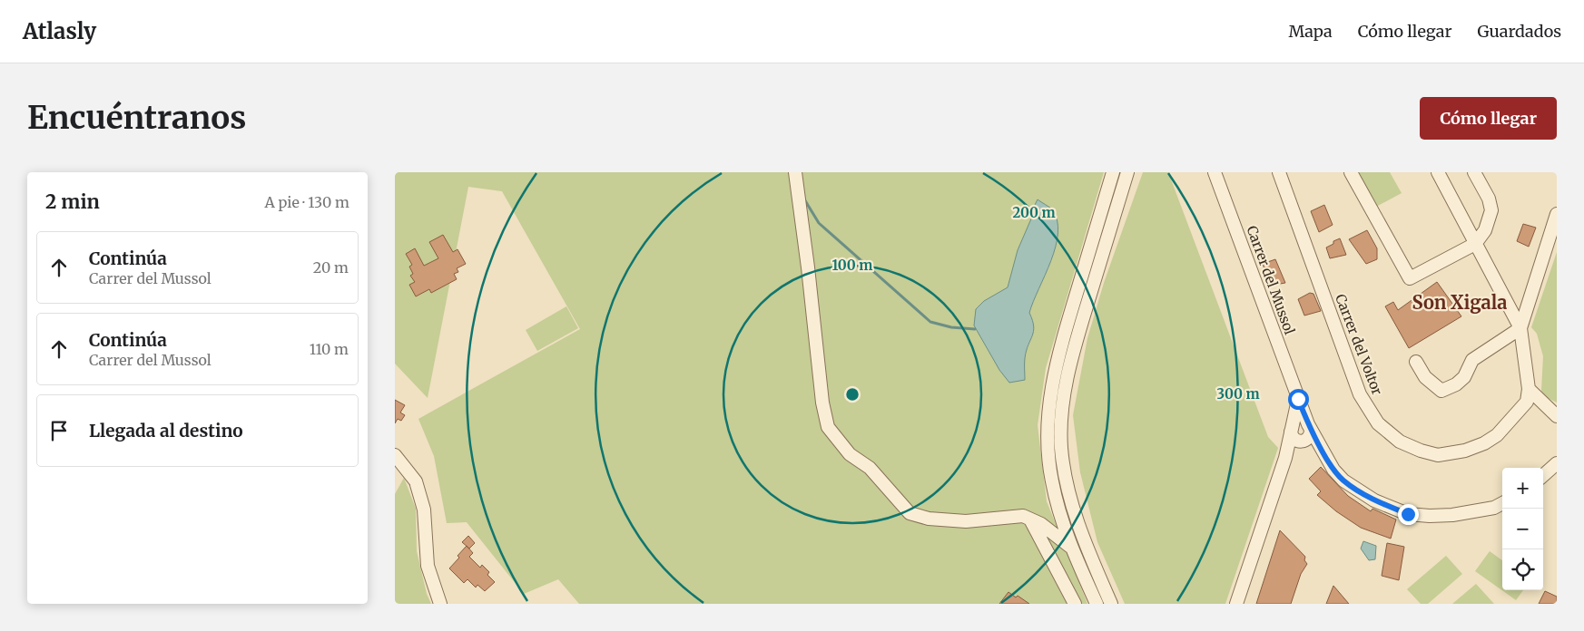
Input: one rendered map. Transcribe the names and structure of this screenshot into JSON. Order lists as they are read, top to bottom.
{
  "streets": {
    "street": ["Carrer del Mussol", "Carrer del Voltor"]
  },
  "districts": ["Son Xigala"],
  "page": {
    "header": "Atlasly",
    "nav": ["Mapa", "Cómo llegar", "Guardados"],
    "buttons": "Cómo llegar",
    "title": "Encuéntranos",
    "heading": ["2 min", "A pie · 130 m"],
    "list": [
      ["Continúa", "Carrer del Mussol", "20 m"],
      ["Continúa", "Carrer del Mussol", "110 m"],
      "Llegada al destino"
    ],
    "map_buttons": ["+", "−"]
  },
  "rings": ["200 m", "100 m", "300 m"]
}
